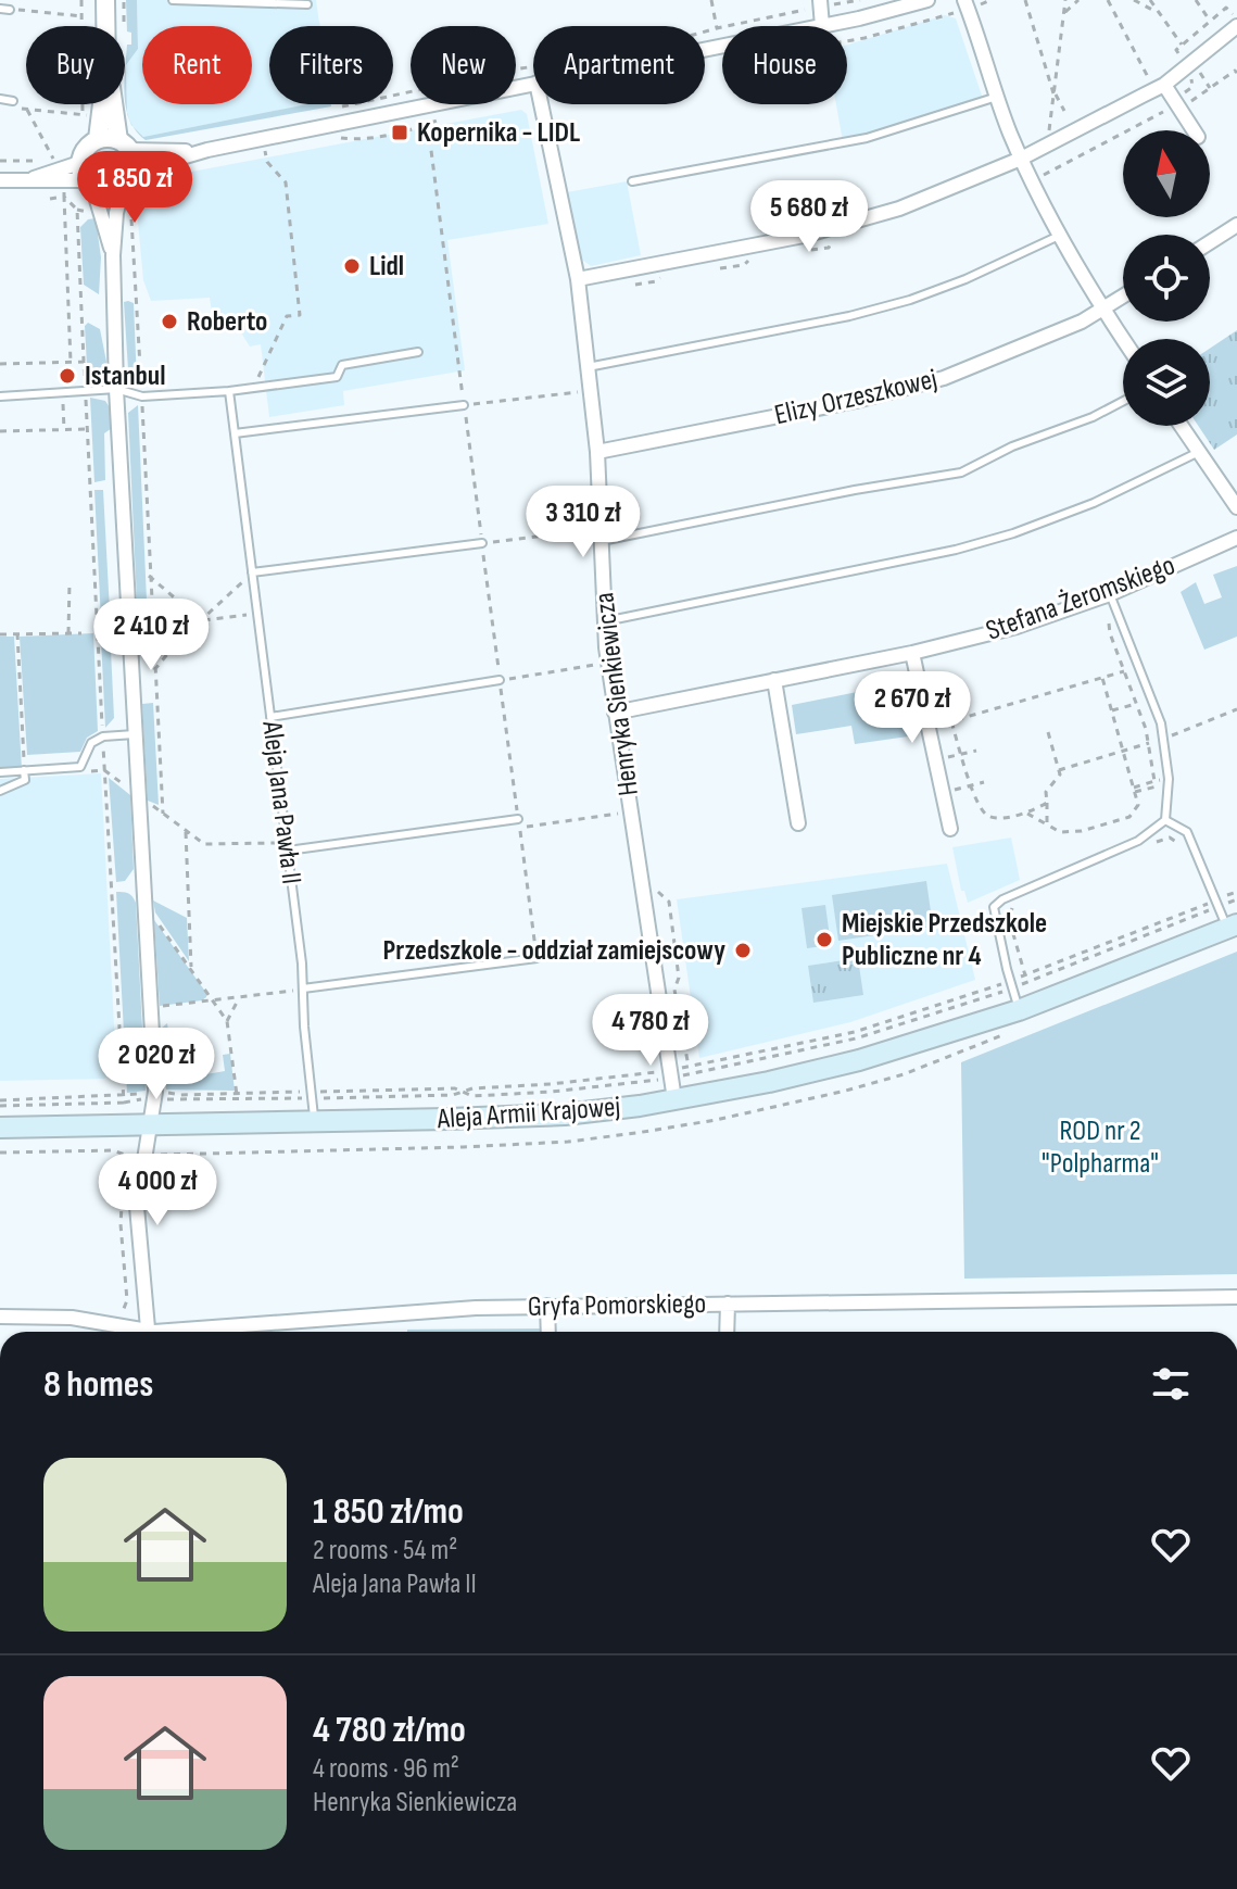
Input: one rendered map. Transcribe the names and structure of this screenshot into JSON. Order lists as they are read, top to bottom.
{
  "streets": {
    "main road": ["Aleja Armii Krajowej"],
    "street": [
      "Elizy Orzeszkowej",
      "Stefana Żeromskiego",
      "Henryka Sienkiewicza",
      "Gryfa Pomorskiego"
    ],
    "lane": ["Aleja Jana Pawła II"]
  },
  "crossings": [
    ["Elizy Orzeszkowej", "Henryka Sienkiewicza"],
    ["Stefana Żeromskiego", "Henryka Sienkiewicza"],
    ["Henryka Sienkiewicza", "Aleja Armii Krajowej"],
    ["Aleja Jana Pawła II", "Aleja Armii Krajowej"]
  ],
  "parks": ["ROD nr 2 \"Polpharma\""],
  "places": {
    "transit": ["Kopernika - LIDL"],
    "other": [
      "Lidl",
      "Roberto",
      "Istanbul",
      "Miejskie Przedszkole Publiczne nr 4",
      "Przedszkole - oddział zamiejscowy"
    ]
  },
  "north": "top",
  "page": {
    "chip": [
      "Buy",
      "Rent",
      "Filters",
      "New",
      "Apartment",
      "House"
    ],
    "price": [
      "1 850 zł",
      "5 680 zł",
      "3 310 zł",
      "2 410 zł",
      "2 670 zł",
      "4 780 zł",
      "2 020 zł",
      "4 000 zł"
    ],
    "heading": "8 homes",
    "list": [
      {
        "name": "1 850 zł/mo",
        "note": "2 rooms · 54 m² · Aleja Jana Pawła II"
      },
      {
        "name": "4 780 zł/mo",
        "note": "4 rooms · 96 m² · Henryka Sienkiewicza"
      }
    ]
  }
}
